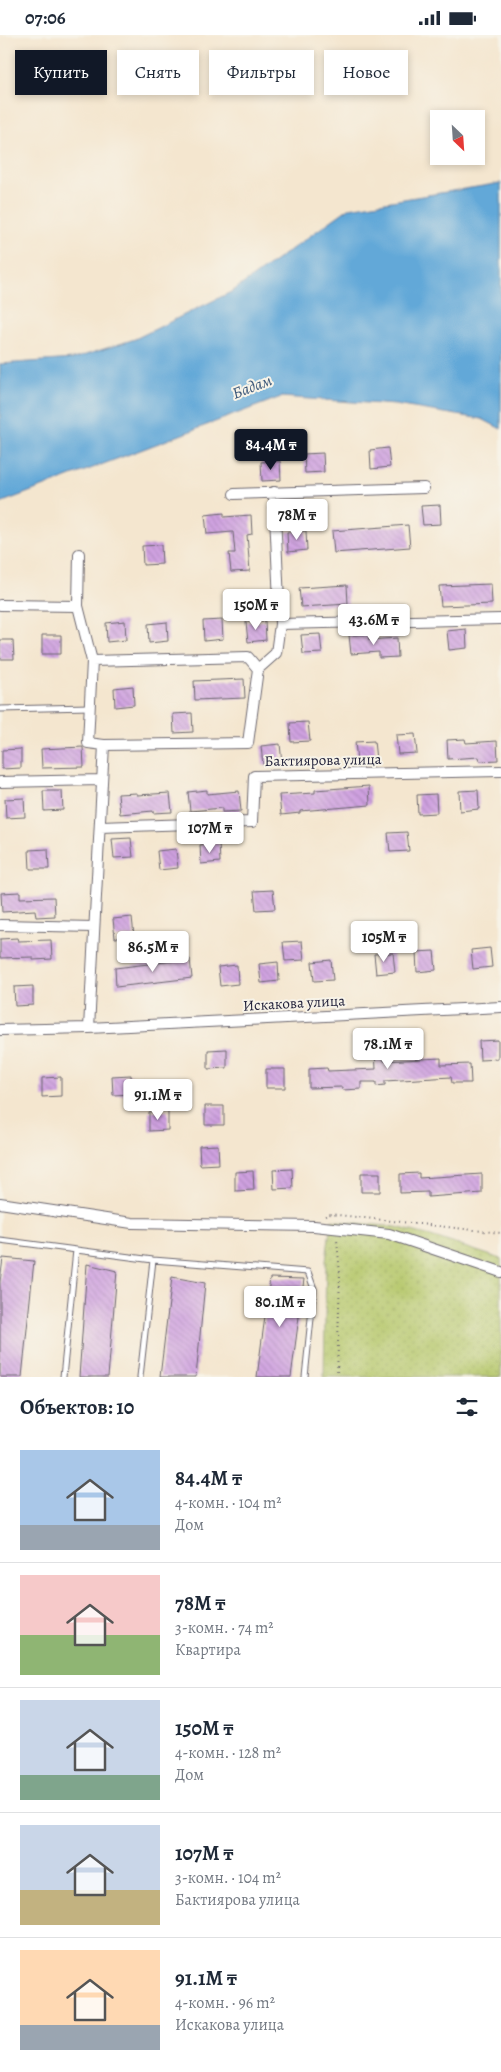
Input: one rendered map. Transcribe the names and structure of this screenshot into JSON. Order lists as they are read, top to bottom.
{
  "streets": {
    "street": ["Бактиярова улица", "Искакова улица"]
  },
  "water": ["Бадам"],
  "north": "bottom right",
  "page": {
    "status": "07:06",
    "chip": [
      "Купить",
      "Снять",
      "Фильтры",
      "Новое"
    ],
    "price": [
      "84.4M ₸",
      "78M ₸",
      "150M ₸",
      "43.6M ₸",
      "107M ₸",
      "105M ₸",
      "86.5M ₸",
      "78.1M ₸",
      "91.1M ₸",
      "80.1M ₸"
    ],
    "heading": "Объектов: 10",
    "list": [
      {
        "name": "84.4M ₸",
        "note": "4-комн. · 104 m² · Дом"
      },
      {
        "name": "78M ₸",
        "note": "3-комн. · 74 m² · Квартира"
      },
      {
        "name": "150M ₸",
        "note": "4-комн. · 128 m² · Дом"
      },
      {
        "name": "107M ₸",
        "note": "3-комн. · 104 m² · Бактиярова улица"
      },
      {
        "name": "91.1M ₸",
        "note": "4-комн. · 96 m² · Искакова улица"
      }
    ]
  }
}
